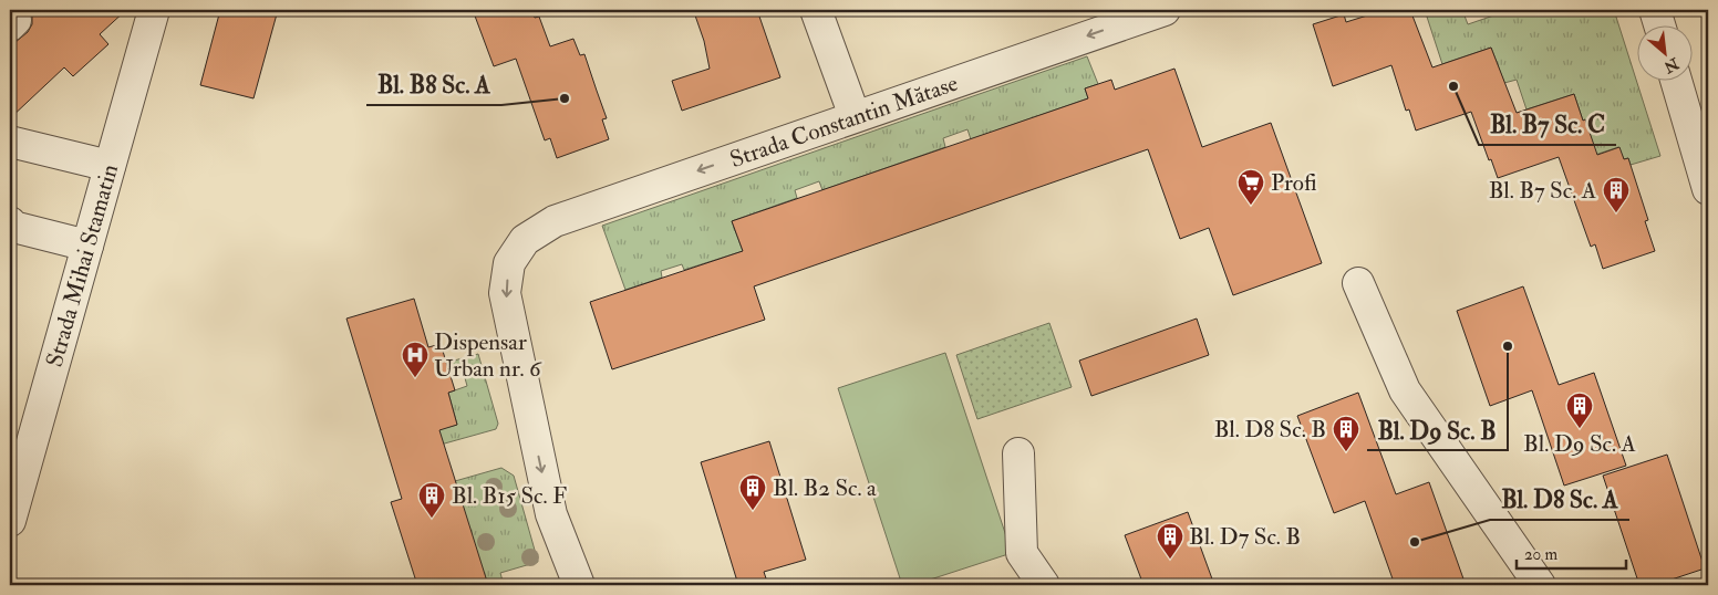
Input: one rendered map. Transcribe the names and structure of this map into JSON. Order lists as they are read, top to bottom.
{
  "streets": {
    "street": ["Strada Constantin Mătase", "Strada Mihai Stamatin"]
  },
  "places": {
    "other": [
      "Bl. B7 Sc. C",
      "Bl. B8 Sc. A",
      "Bl. D9 Sc. B",
      "Bl. D8 Sc. A"
    ],
    "supermarket": ["Profi"],
    "building": [
      "Bl. B7 Sc. A",
      "Bl. D9 Sc. A",
      "Bl. D8 Sc. B",
      "Bl. B2 Sc. a",
      "Bl. B15 Sc. F",
      "Bl. D7 Sc. B"
    ],
    "hospital": ["Dispensar Urban nr. 6"]
  },
  "scale_bar": "20 m",
  "north": "bottom right"
}
